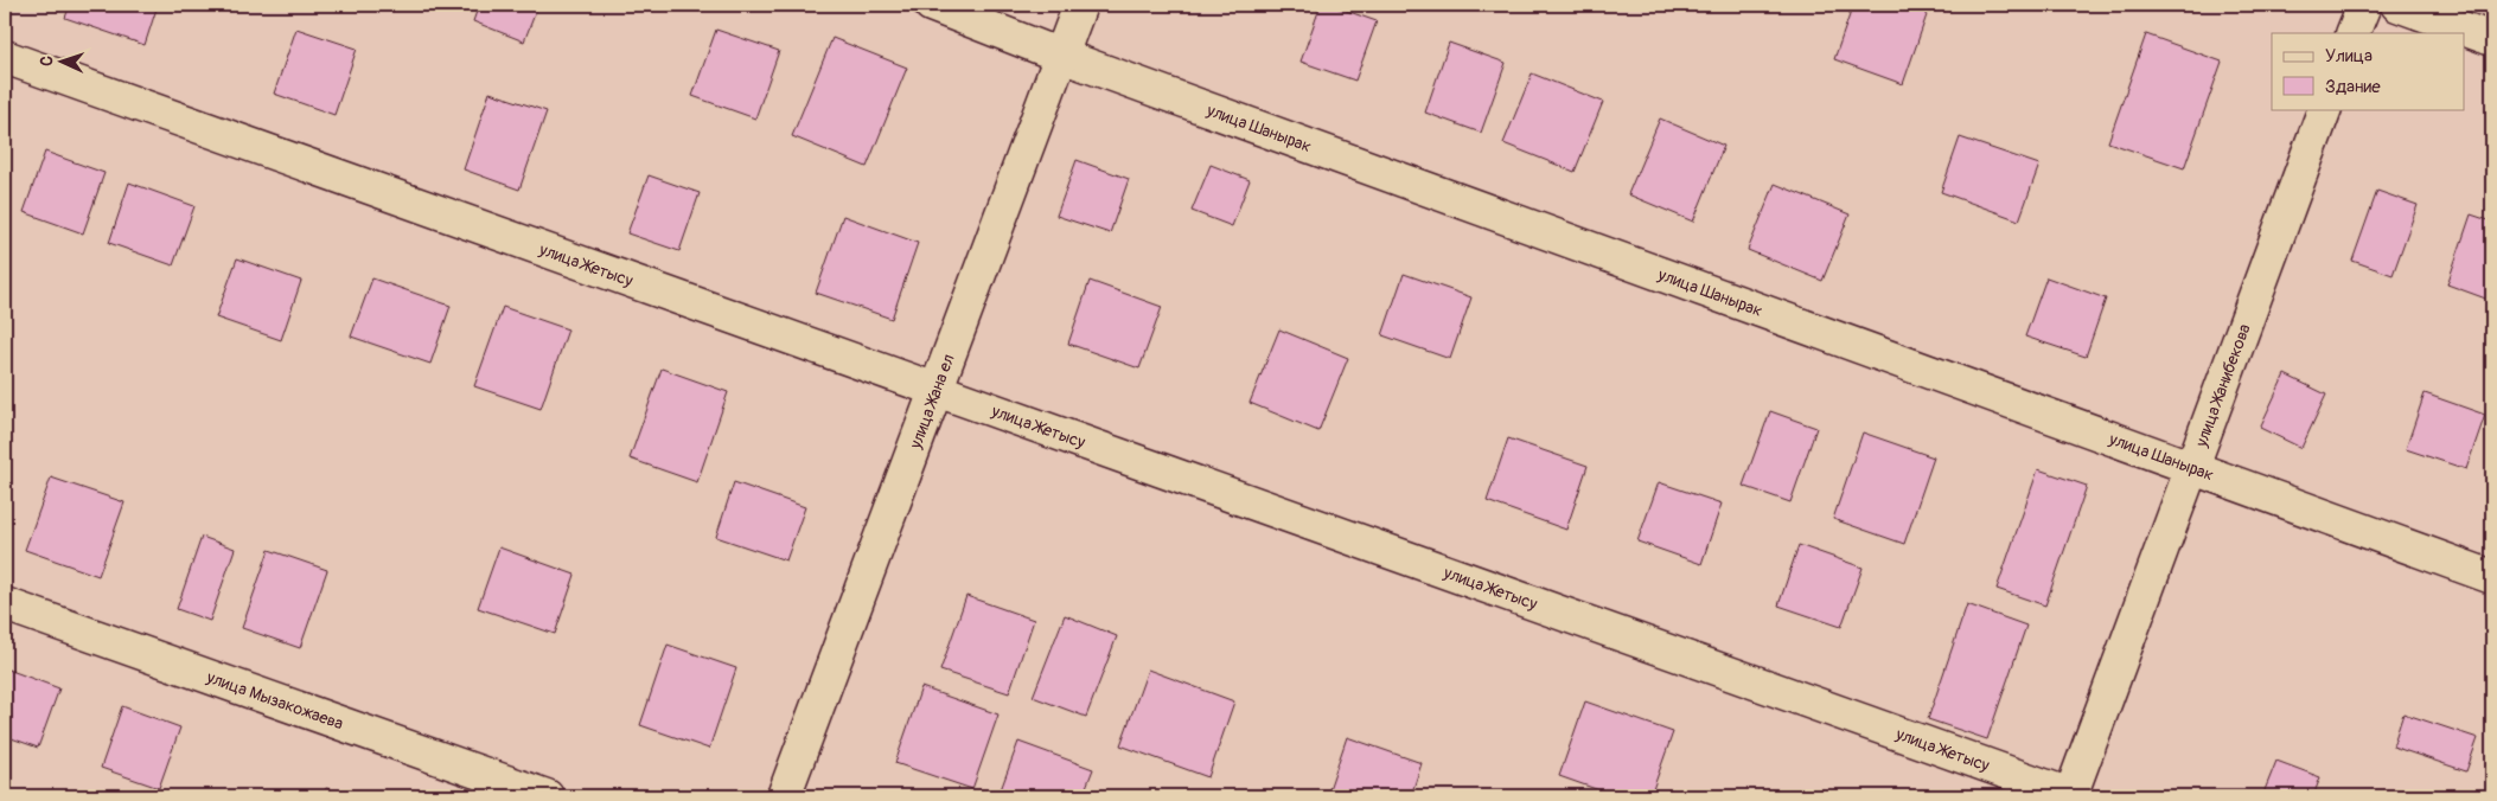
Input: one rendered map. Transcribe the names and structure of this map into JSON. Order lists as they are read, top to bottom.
{
  "streets": {
    "street": [
      "улица Шанырак",
      "улица Жетысу",
      "улица Жанибекова",
      "улица Жана ел",
      "улица Мызакожаева"
    ]
  },
  "crossings": [
    ["улица Шанырак", "улица Жанибекова"],
    ["улица Шанырак", "улица Жана ел"],
    ["улица Жетысу", "улица Жанибекова"],
    ["улица Жетысу", "улица Жана ел"]
  ],
  "legend": ["Улица", "Здание"],
  "north": "left"
}
